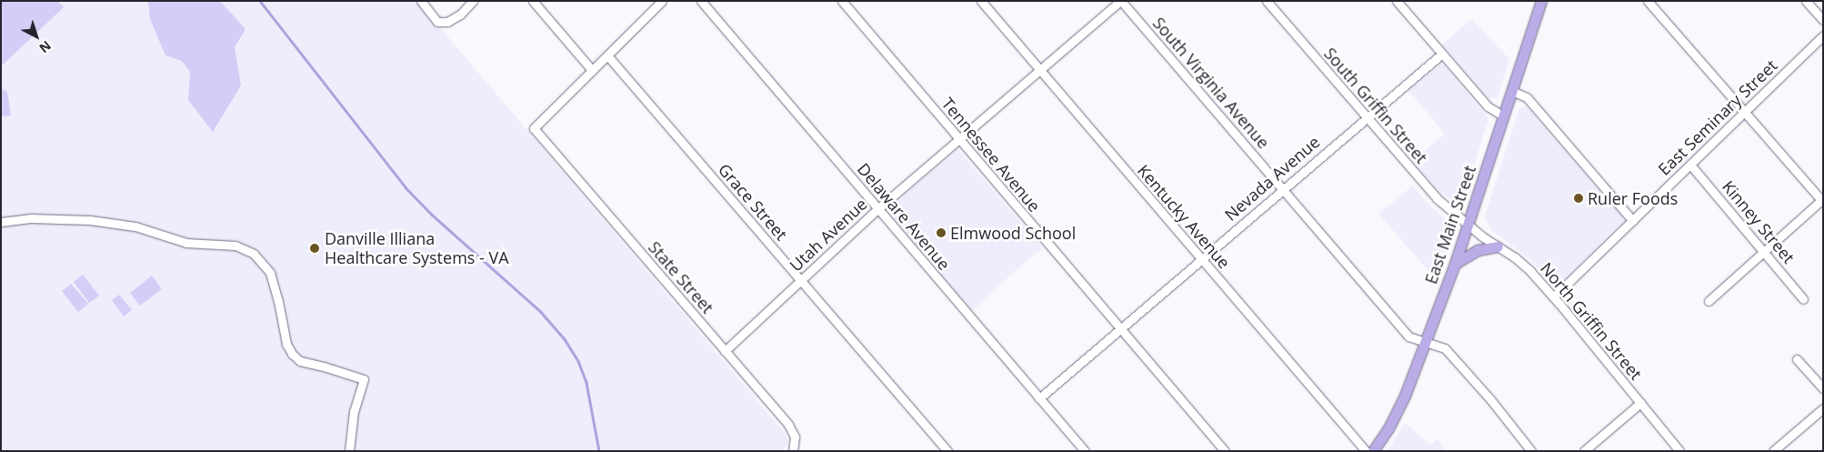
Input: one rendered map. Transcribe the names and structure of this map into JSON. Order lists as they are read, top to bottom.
{
  "streets": {
    "main road": ["East Main Street"],
    "street": [
      "South Virginia Avenue",
      "South Griffin Street",
      "East Seminary Street",
      "Tennessee Avenue",
      "Nevada Avenue",
      "Grace Street",
      "Delaware Avenue",
      "Kentucky Avenue",
      "Kinney Street",
      "Utah Avenue",
      "State Street",
      "North Griffin Street"
    ]
  },
  "crossings": [
    ["South Virginia Avenue", "Nevada Avenue"],
    ["South Virginia Avenue", "East Main Street"],
    ["South Virginia Avenue", "Utah Avenue"],
    ["South Griffin Street", "Nevada Avenue"],
    ["South Griffin Street", "East Main Street"],
    ["South Griffin Street", "North Griffin Street"],
    ["East Seminary Street", "Kinney Street"],
    ["East Seminary Street", "North Griffin Street"],
    ["Tennessee Avenue", "Nevada Avenue"],
    ["Tennessee Avenue", "Utah Avenue"],
    ["Nevada Avenue", "Delaware Avenue"],
    ["Nevada Avenue", "Kentucky Avenue"],
    ["Grace Street", "Utah Avenue"],
    ["Delaware Avenue", "Utah Avenue"],
    ["Kentucky Avenue", "Utah Avenue"],
    ["East Main Street", "North Griffin Street"],
    ["Utah Avenue", "State Street"]
  ],
  "places": ["Ruler Foods", "Elmwood School", "Danville Illiana Healthcare Systems - VA"],
  "north": "bottom right"
}
